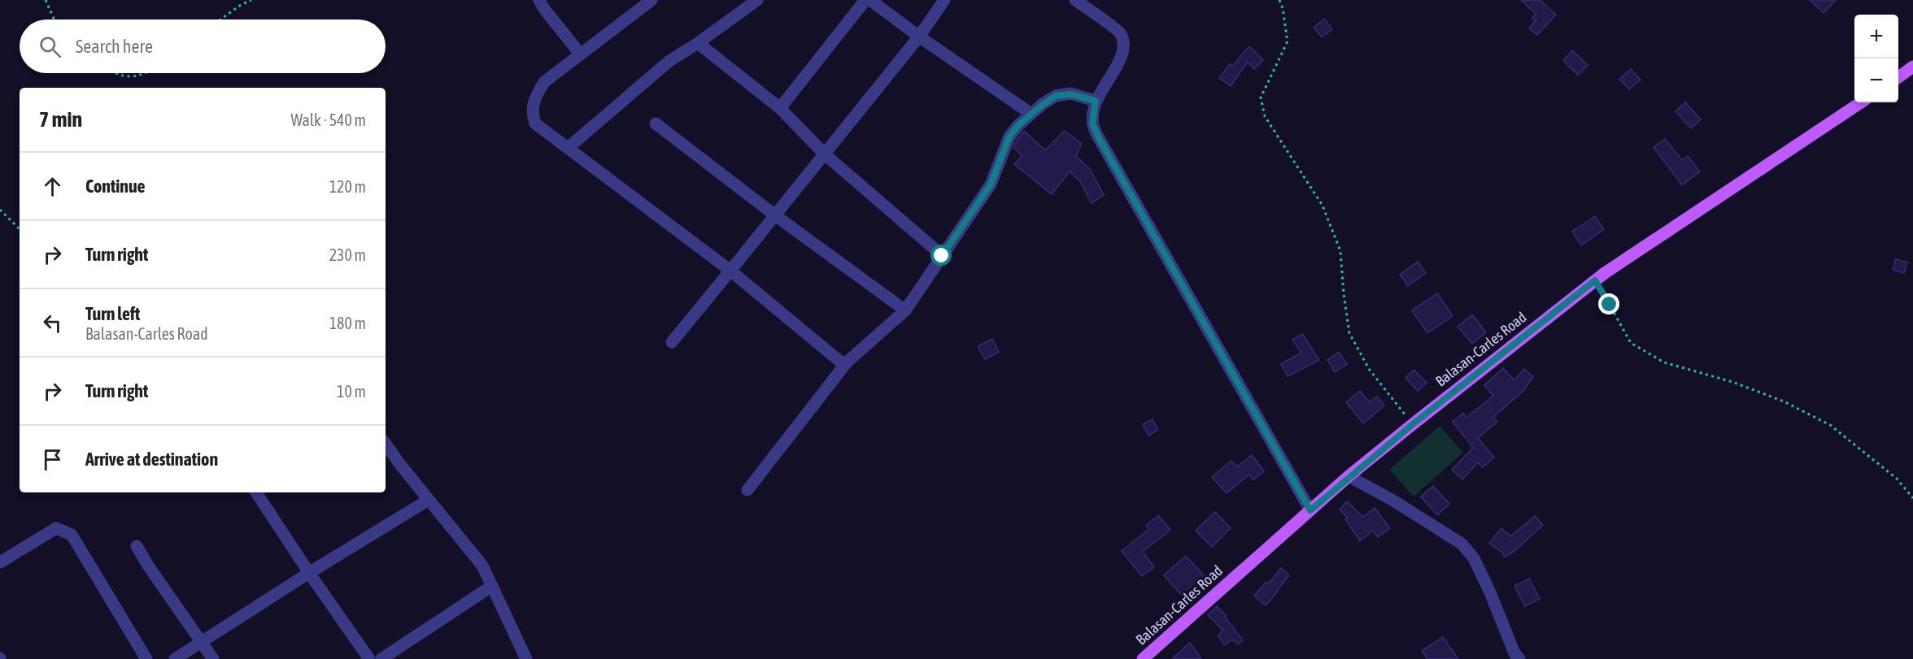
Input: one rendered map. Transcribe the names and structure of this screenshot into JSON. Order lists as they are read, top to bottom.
{
  "streets": {
    "main road": ["Balasan-Carles Road"]
  },
  "page": {
    "map_buttons": ["+", "−"],
    "search": "Search here",
    "heading": ["7 min", "Walk · 540 m"],
    "list": [
      ["Continue", "120 m"],
      ["Turn right", "230 m"],
      ["Turn left", "Balasan-Carles Road", "180 m"],
      ["Turn right", "10 m"],
      "Arrive at destination"
    ]
  }
}
